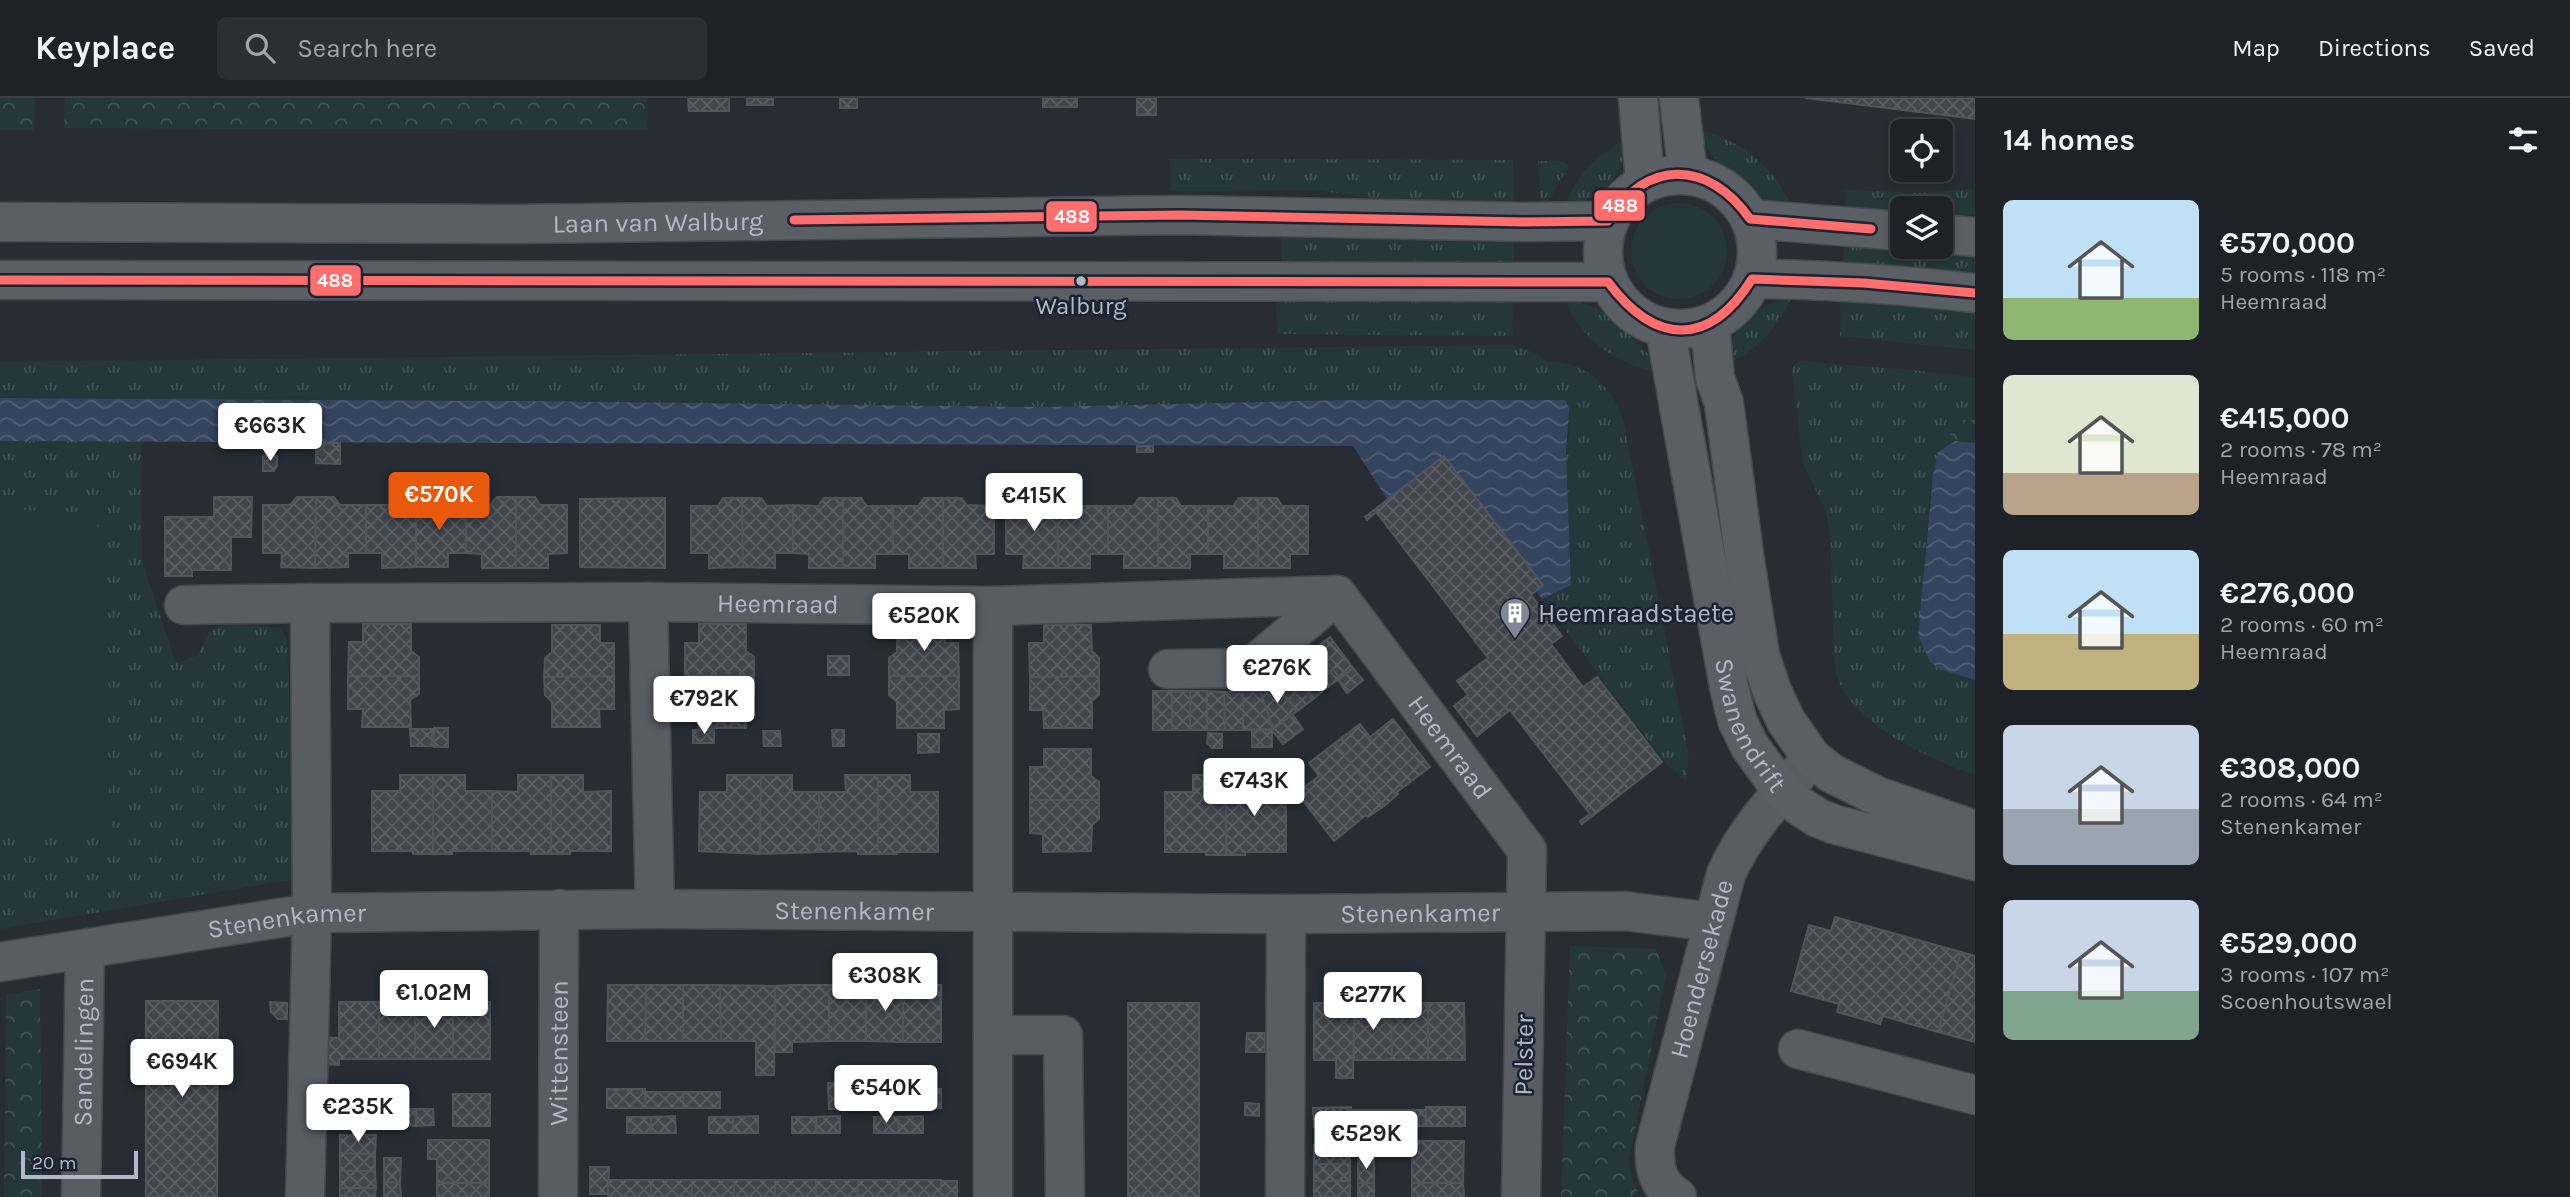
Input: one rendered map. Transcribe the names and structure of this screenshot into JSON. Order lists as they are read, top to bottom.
{
  "streets": {
    "main road": ["Laan van Walburg", "Swanendrift"],
    "street": [
      "Heemraad",
      "Stenenkamer",
      "Hoendersekade",
      "Sandelingen",
      "Wittensteen",
      "Pelster"
    ]
  },
  "crossings": [
    ["Laan van Walburg", "Swanendrift"],
    ["Heemraad", "Stenenkamer"],
    ["Heemraad", "Pelster"],
    ["Swanendrift", "Hoendersekade"],
    ["Stenenkamer", "Hoendersekade"],
    ["Stenenkamer", "Sandelingen"],
    ["Stenenkamer", "Wittensteen"],
    ["Stenenkamer", "Pelster"]
  ],
  "places": {
    "other": ["Walburg"],
    "building": ["Heemraadstaete"]
  },
  "lines": ["transit line 488"],
  "scale_bar": "20 m",
  "page": {
    "header": "Keyplace",
    "search": "Search here",
    "nav": ["Map", "Directions", "Saved"],
    "heading": "14 homes",
    "list": [
      {
        "name": "€570,000",
        "note": "5 rooms · 118 m² · Heemraad"
      },
      {
        "name": "€415,000",
        "note": "2 rooms · 78 m² · Heemraad"
      },
      {
        "name": "€276,000",
        "note": "2 rooms · 60 m² · Heemraad"
      },
      {
        "name": "€308,000",
        "note": "2 rooms · 64 m² · Stenenkamer"
      },
      {
        "name": "€529,000",
        "note": "3 rooms · 107 m² · Scoenhoutswael"
      }
    ],
    "price": [
      "€663K",
      "€570K",
      "€415K",
      "€520K",
      "€276K",
      "€792K",
      "€743K",
      "€308K",
      "€1.02M",
      "€277K",
      "€694K",
      "€540K",
      "€235K",
      "€529K"
    ],
    "scale": "20 m"
  }
}
